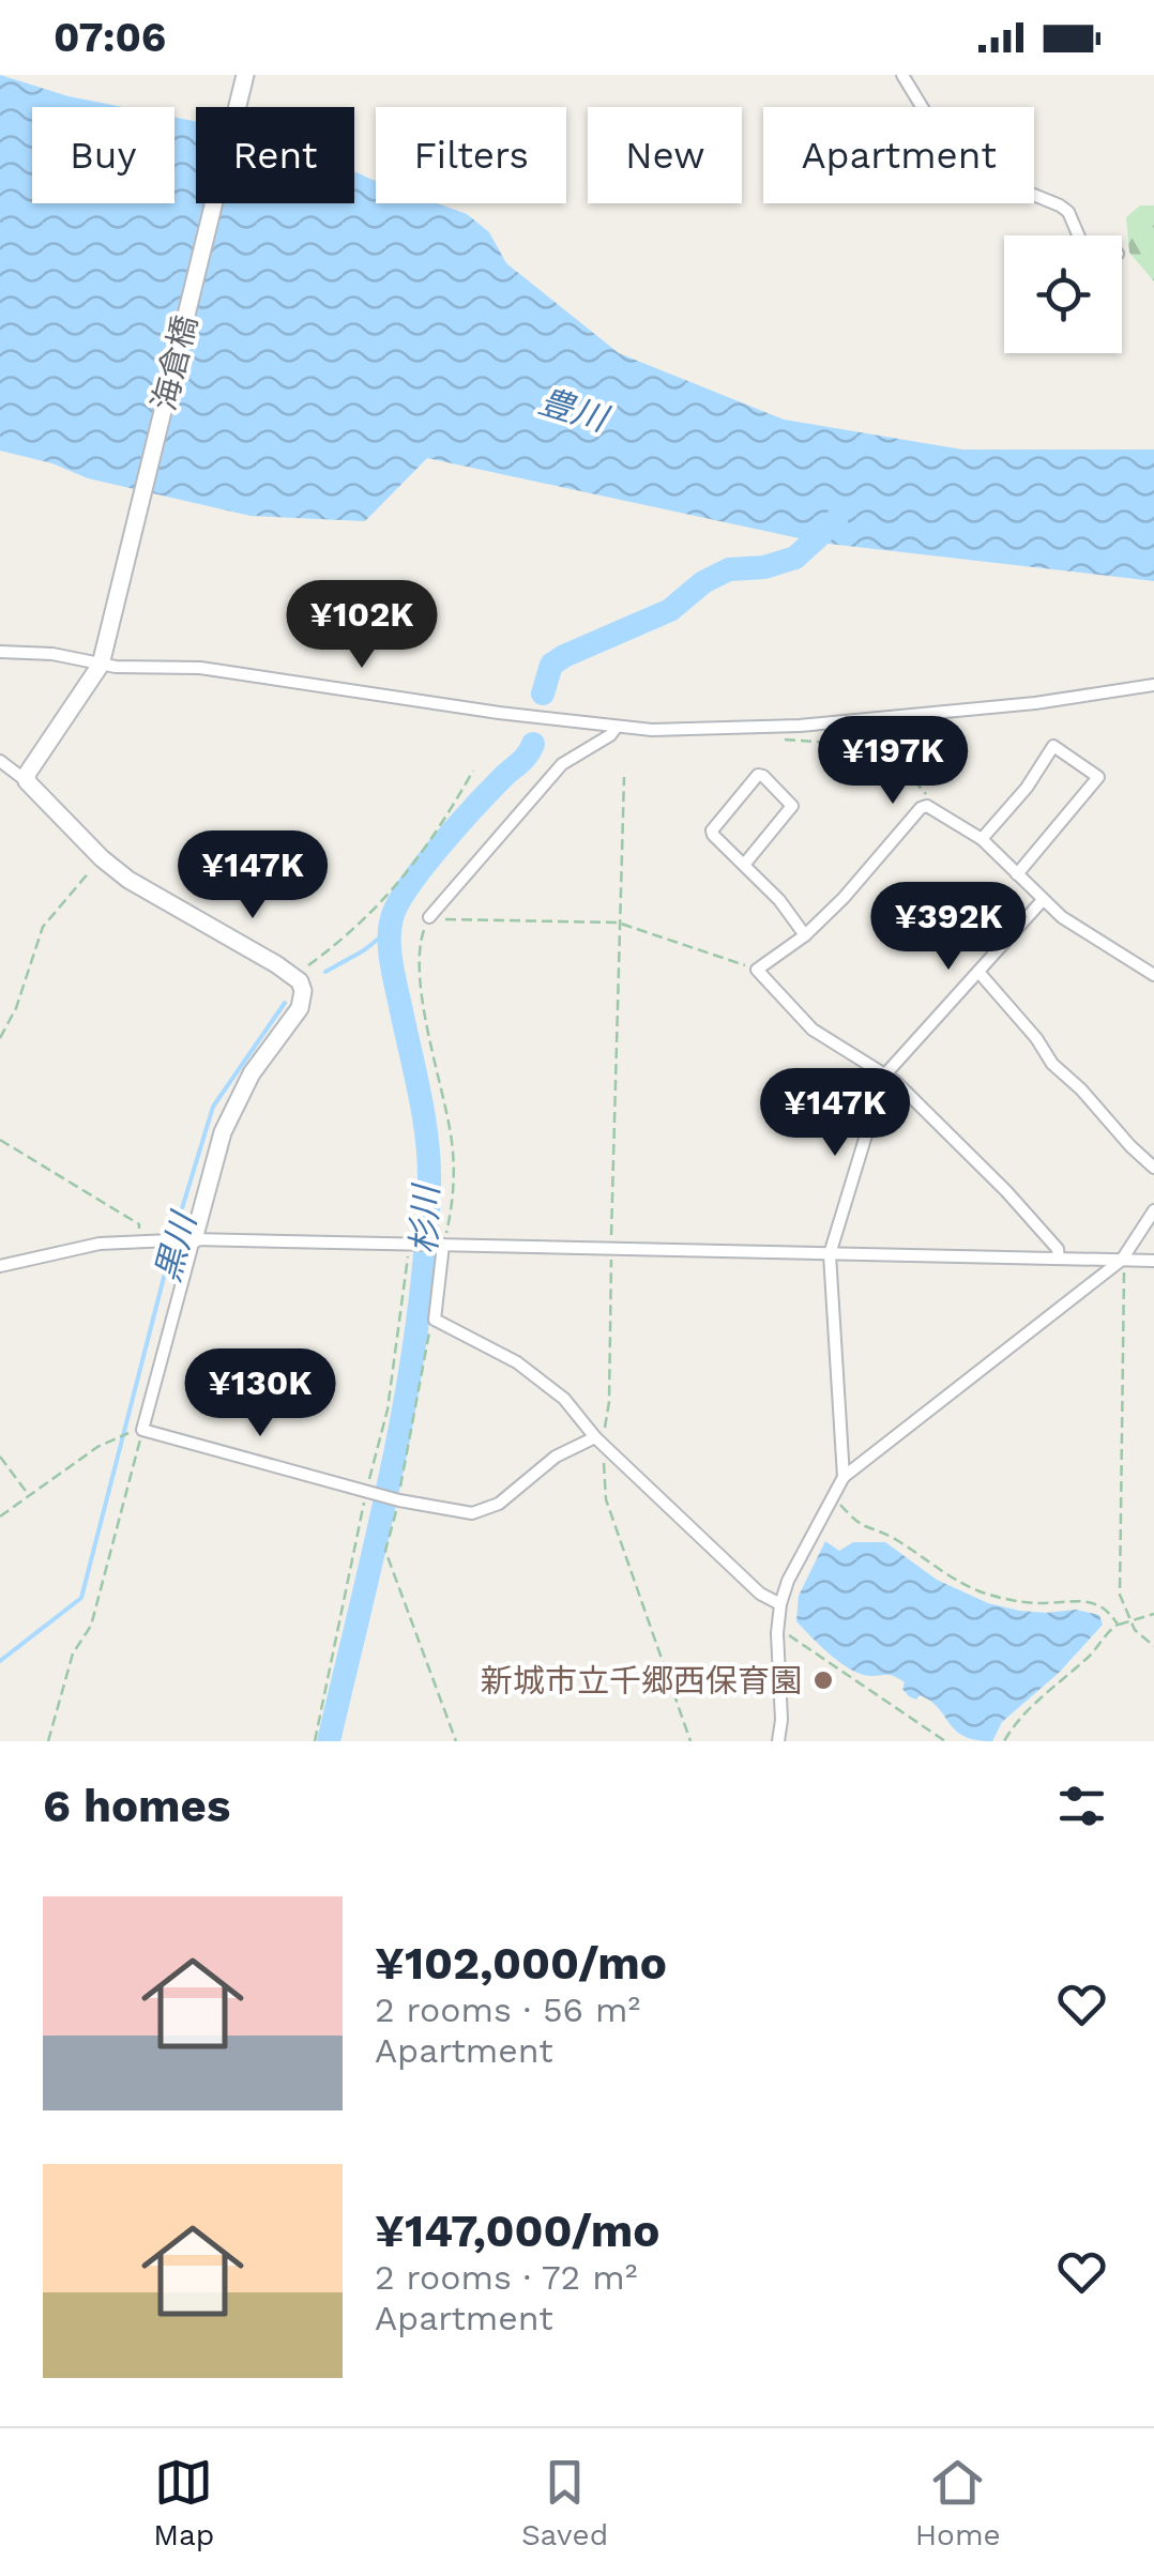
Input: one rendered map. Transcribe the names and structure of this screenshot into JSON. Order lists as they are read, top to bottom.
{
  "streets": {
    "street": ["海倉橋"]
  },
  "water": ["豊川", "杉川", "黒川"],
  "places": ["新城市立千郷西保育園"],
  "page": {
    "status": "07:06",
    "chip": [
      "Buy",
      "Rent",
      "Filters",
      "New",
      "Apartment"
    ],
    "price": [
      "¥102K",
      "¥197K",
      "¥147K",
      "¥392K",
      "¥147K",
      "¥130K"
    ],
    "heading": "6 homes",
    "list": [
      {
        "name": "¥102,000/mo",
        "note": "2 rooms · 56 m² · Apartment"
      },
      {
        "name": "¥147,000/mo",
        "note": "2 rooms · 72 m² · Apartment"
      }
    ],
    "tabs": ["Map", "Saved", "Home"]
  }
}
